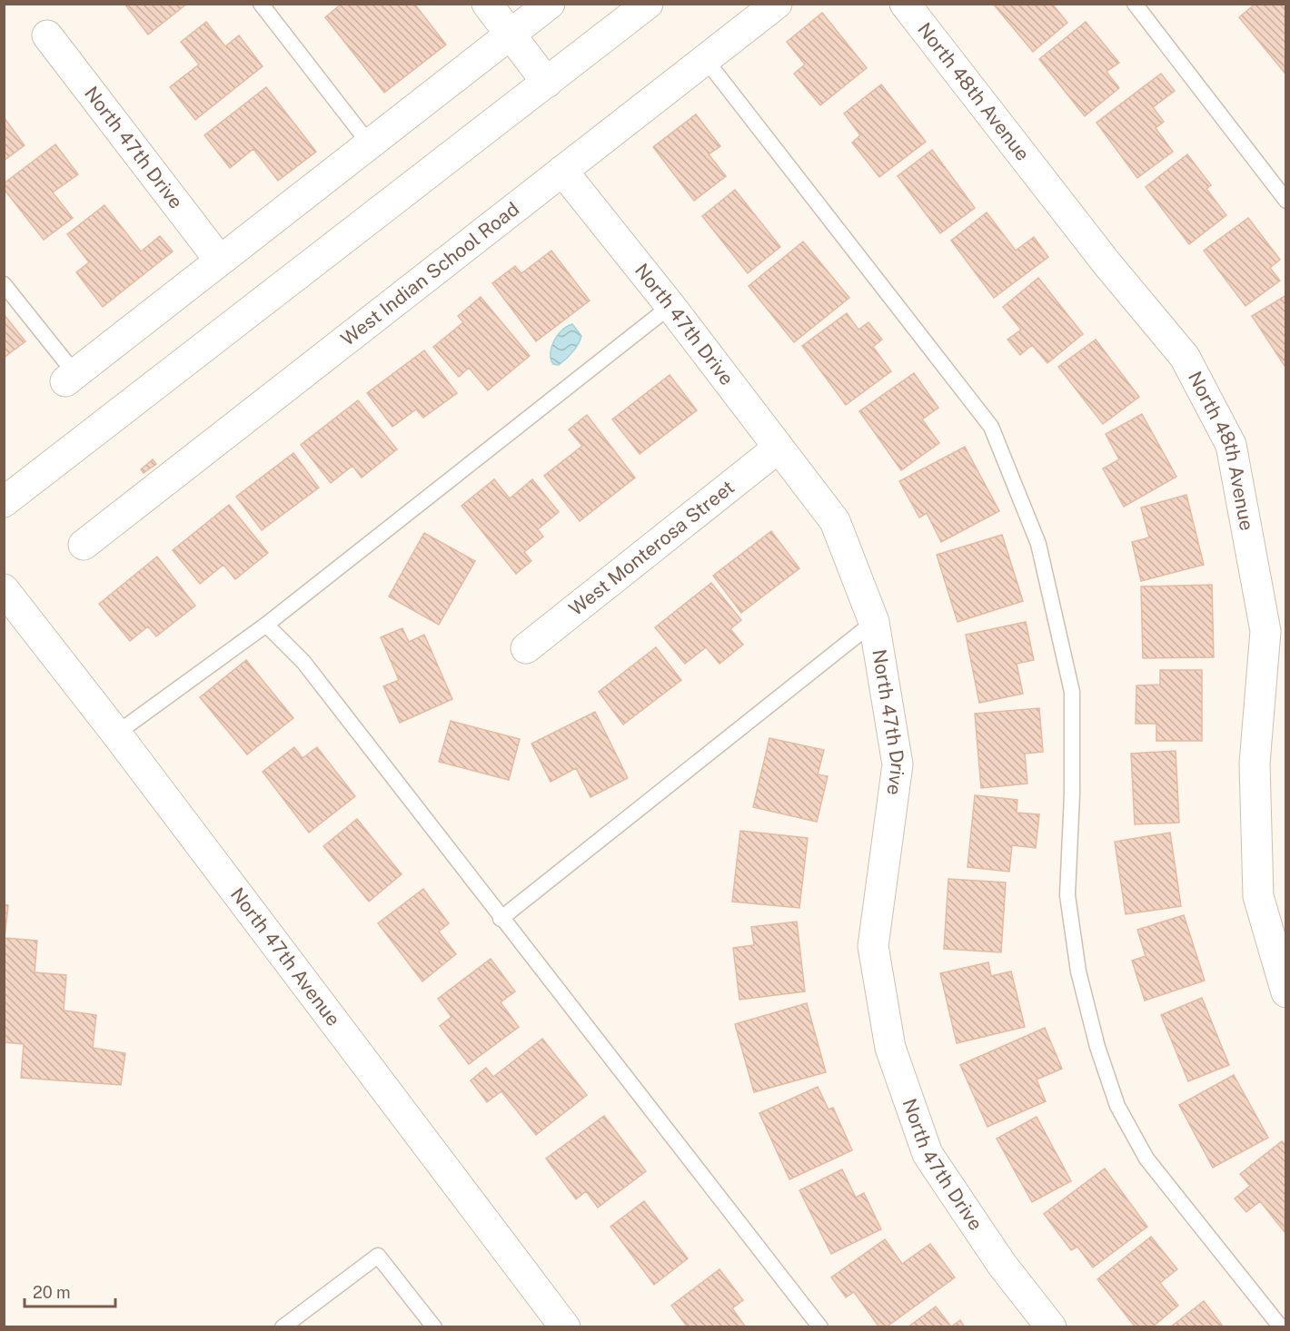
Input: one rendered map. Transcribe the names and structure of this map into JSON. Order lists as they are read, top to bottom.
{
  "streets": {
    "street": [
      "North 48th Avenue",
      "North 47th Drive",
      "West Indian School Road",
      "West Monterosa Street",
      "North 47th Avenue"
    ]
  },
  "crossings": [
    ["North 47th Drive", "West Indian School Road"],
    ["North 47th Drive", "West Monterosa Street"]
  ],
  "scale_bar": "20 m"
}
